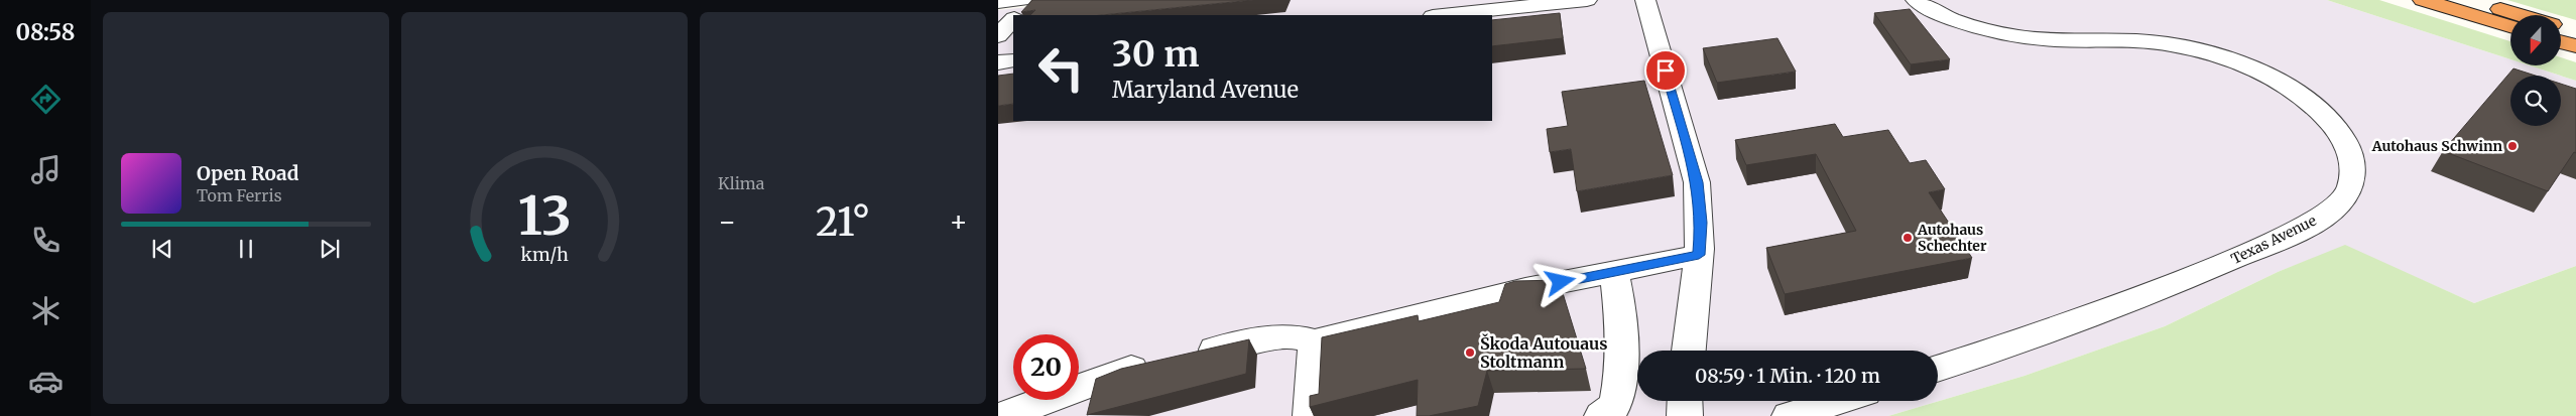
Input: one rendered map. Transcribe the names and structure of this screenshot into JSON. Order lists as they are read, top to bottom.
{
  "streets": {
    "street": ["Texas Avenue"]
  },
  "places": ["Autohaus Schwinn", "Autohaus Schechter", "Škoda Autouaus Stoltmann"],
  "north": "bottom",
  "page": {
    "tabs": "08:58",
    "tile": "Klima",
    "turn": ["30 m", "Maryland Avenue"],
    "song": ["Open Road", "Tom Ferris"],
    "heat": ["−", "21°", "+"],
    "limit": "20",
    "trip": "08:59 · 1 Min. · 120 m",
    "gauge": ["13", "km/h"]
  }
}
